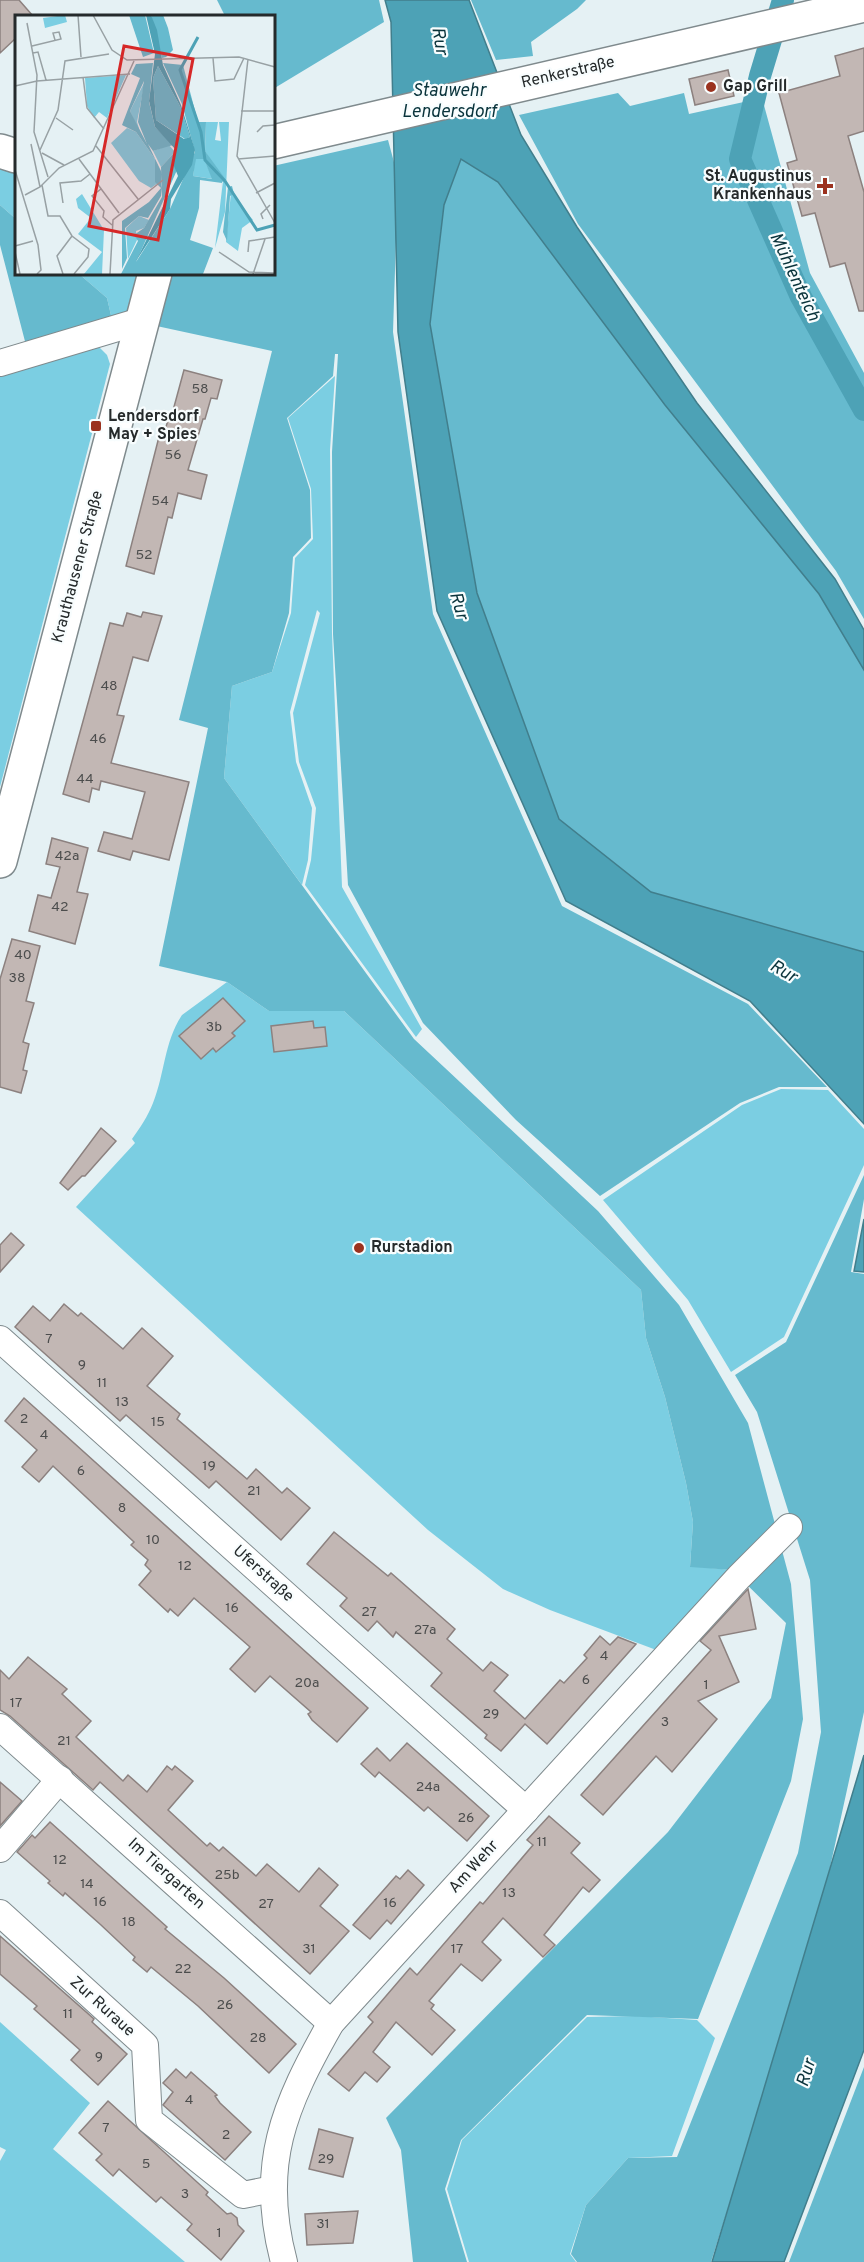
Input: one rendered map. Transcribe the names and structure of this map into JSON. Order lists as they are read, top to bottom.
{
  "streets": {
    "street": [
      "Renkerstraße",
      "Krauthausener Straße",
      "Uferstraße",
      "Am Wehr",
      "Im Tiergarten",
      "Zur Ruraue"
    ]
  },
  "crossings": [
    ["Uferstraße", "Am Wehr"],
    ["Am Wehr", "Im Tiergarten"],
    ["Am Wehr", "Zur Ruraue"]
  ],
  "water": ["Rur", "Stauwehr Lendersdorf", "Mühlenteich"],
  "places": {
    "other": ["Gap Grill", "Rurstadion"],
    "health": ["St. Augustinus Krankenhaus"],
    "transit": ["Lendersdorf May + Spies"]
  },
  "house_numbers": [
    "58",
    "56",
    "54",
    "52",
    "48",
    "46",
    "44",
    "42a",
    "42",
    "40",
    "38",
    "3b",
    "7",
    "9",
    "11",
    "13",
    "2",
    "15",
    "4",
    "19",
    "6",
    "21",
    "8",
    "10",
    "12",
    "16",
    "27",
    "27a",
    "4",
    "6",
    "20a",
    "1",
    "17",
    "29",
    "3",
    "21",
    "24a",
    "26",
    "11",
    "12",
    "25b",
    "14",
    "13",
    "16",
    "16",
    "27",
    "18",
    "31",
    "17",
    "22",
    "26",
    "11",
    "28",
    "9",
    "4",
    "7",
    "2",
    "29",
    "5",
    "3",
    "31",
    "1"
  ]
}
